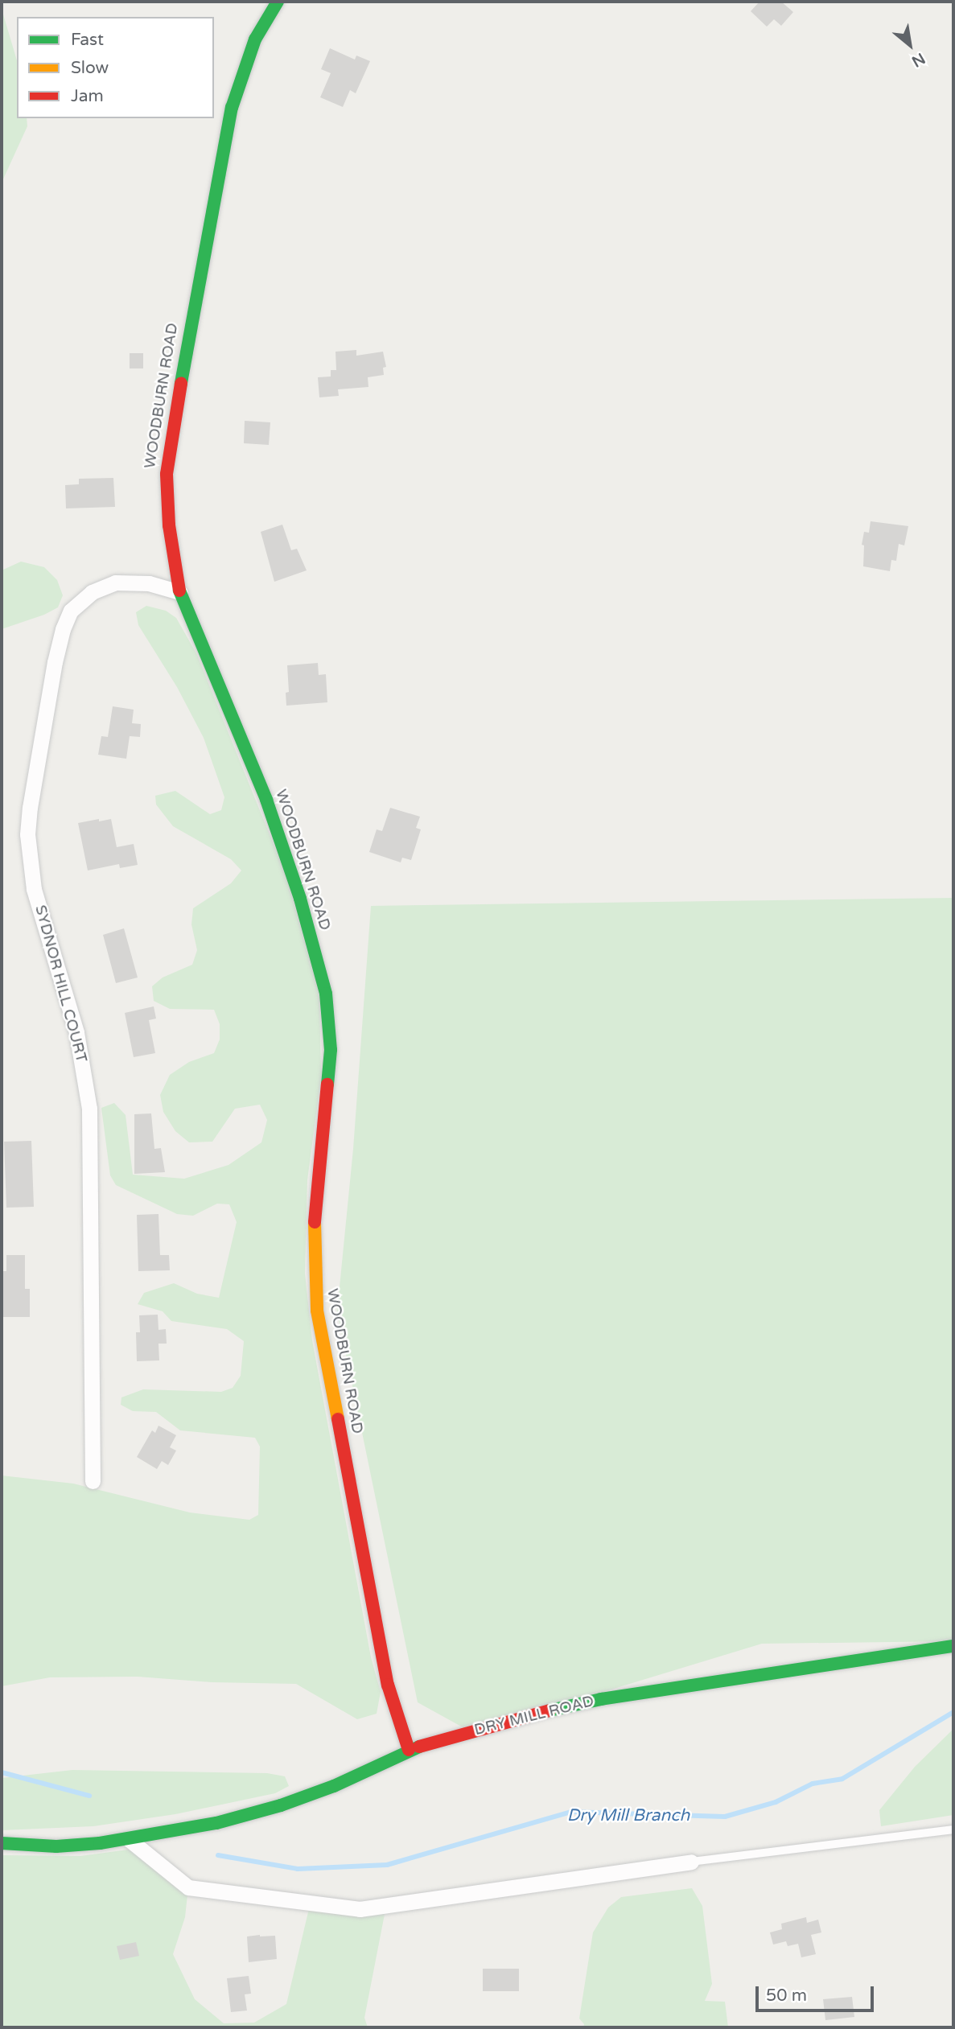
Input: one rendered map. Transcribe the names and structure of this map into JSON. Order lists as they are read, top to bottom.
{
  "streets": {
    "street": ["WOODBURN ROAD", "SYDNOR HILL COURT", "DRY MILL ROAD"]
  },
  "crossings": [
    ["WOODBURN ROAD", "SYDNOR HILL COURT"],
    ["WOODBURN ROAD", "DRY MILL ROAD"]
  ],
  "water": ["Dry Mill Branch"],
  "legend": ["Fast", "Slow", "Jam"],
  "scale_bar": "50 m",
  "north": "bottom right"
}
